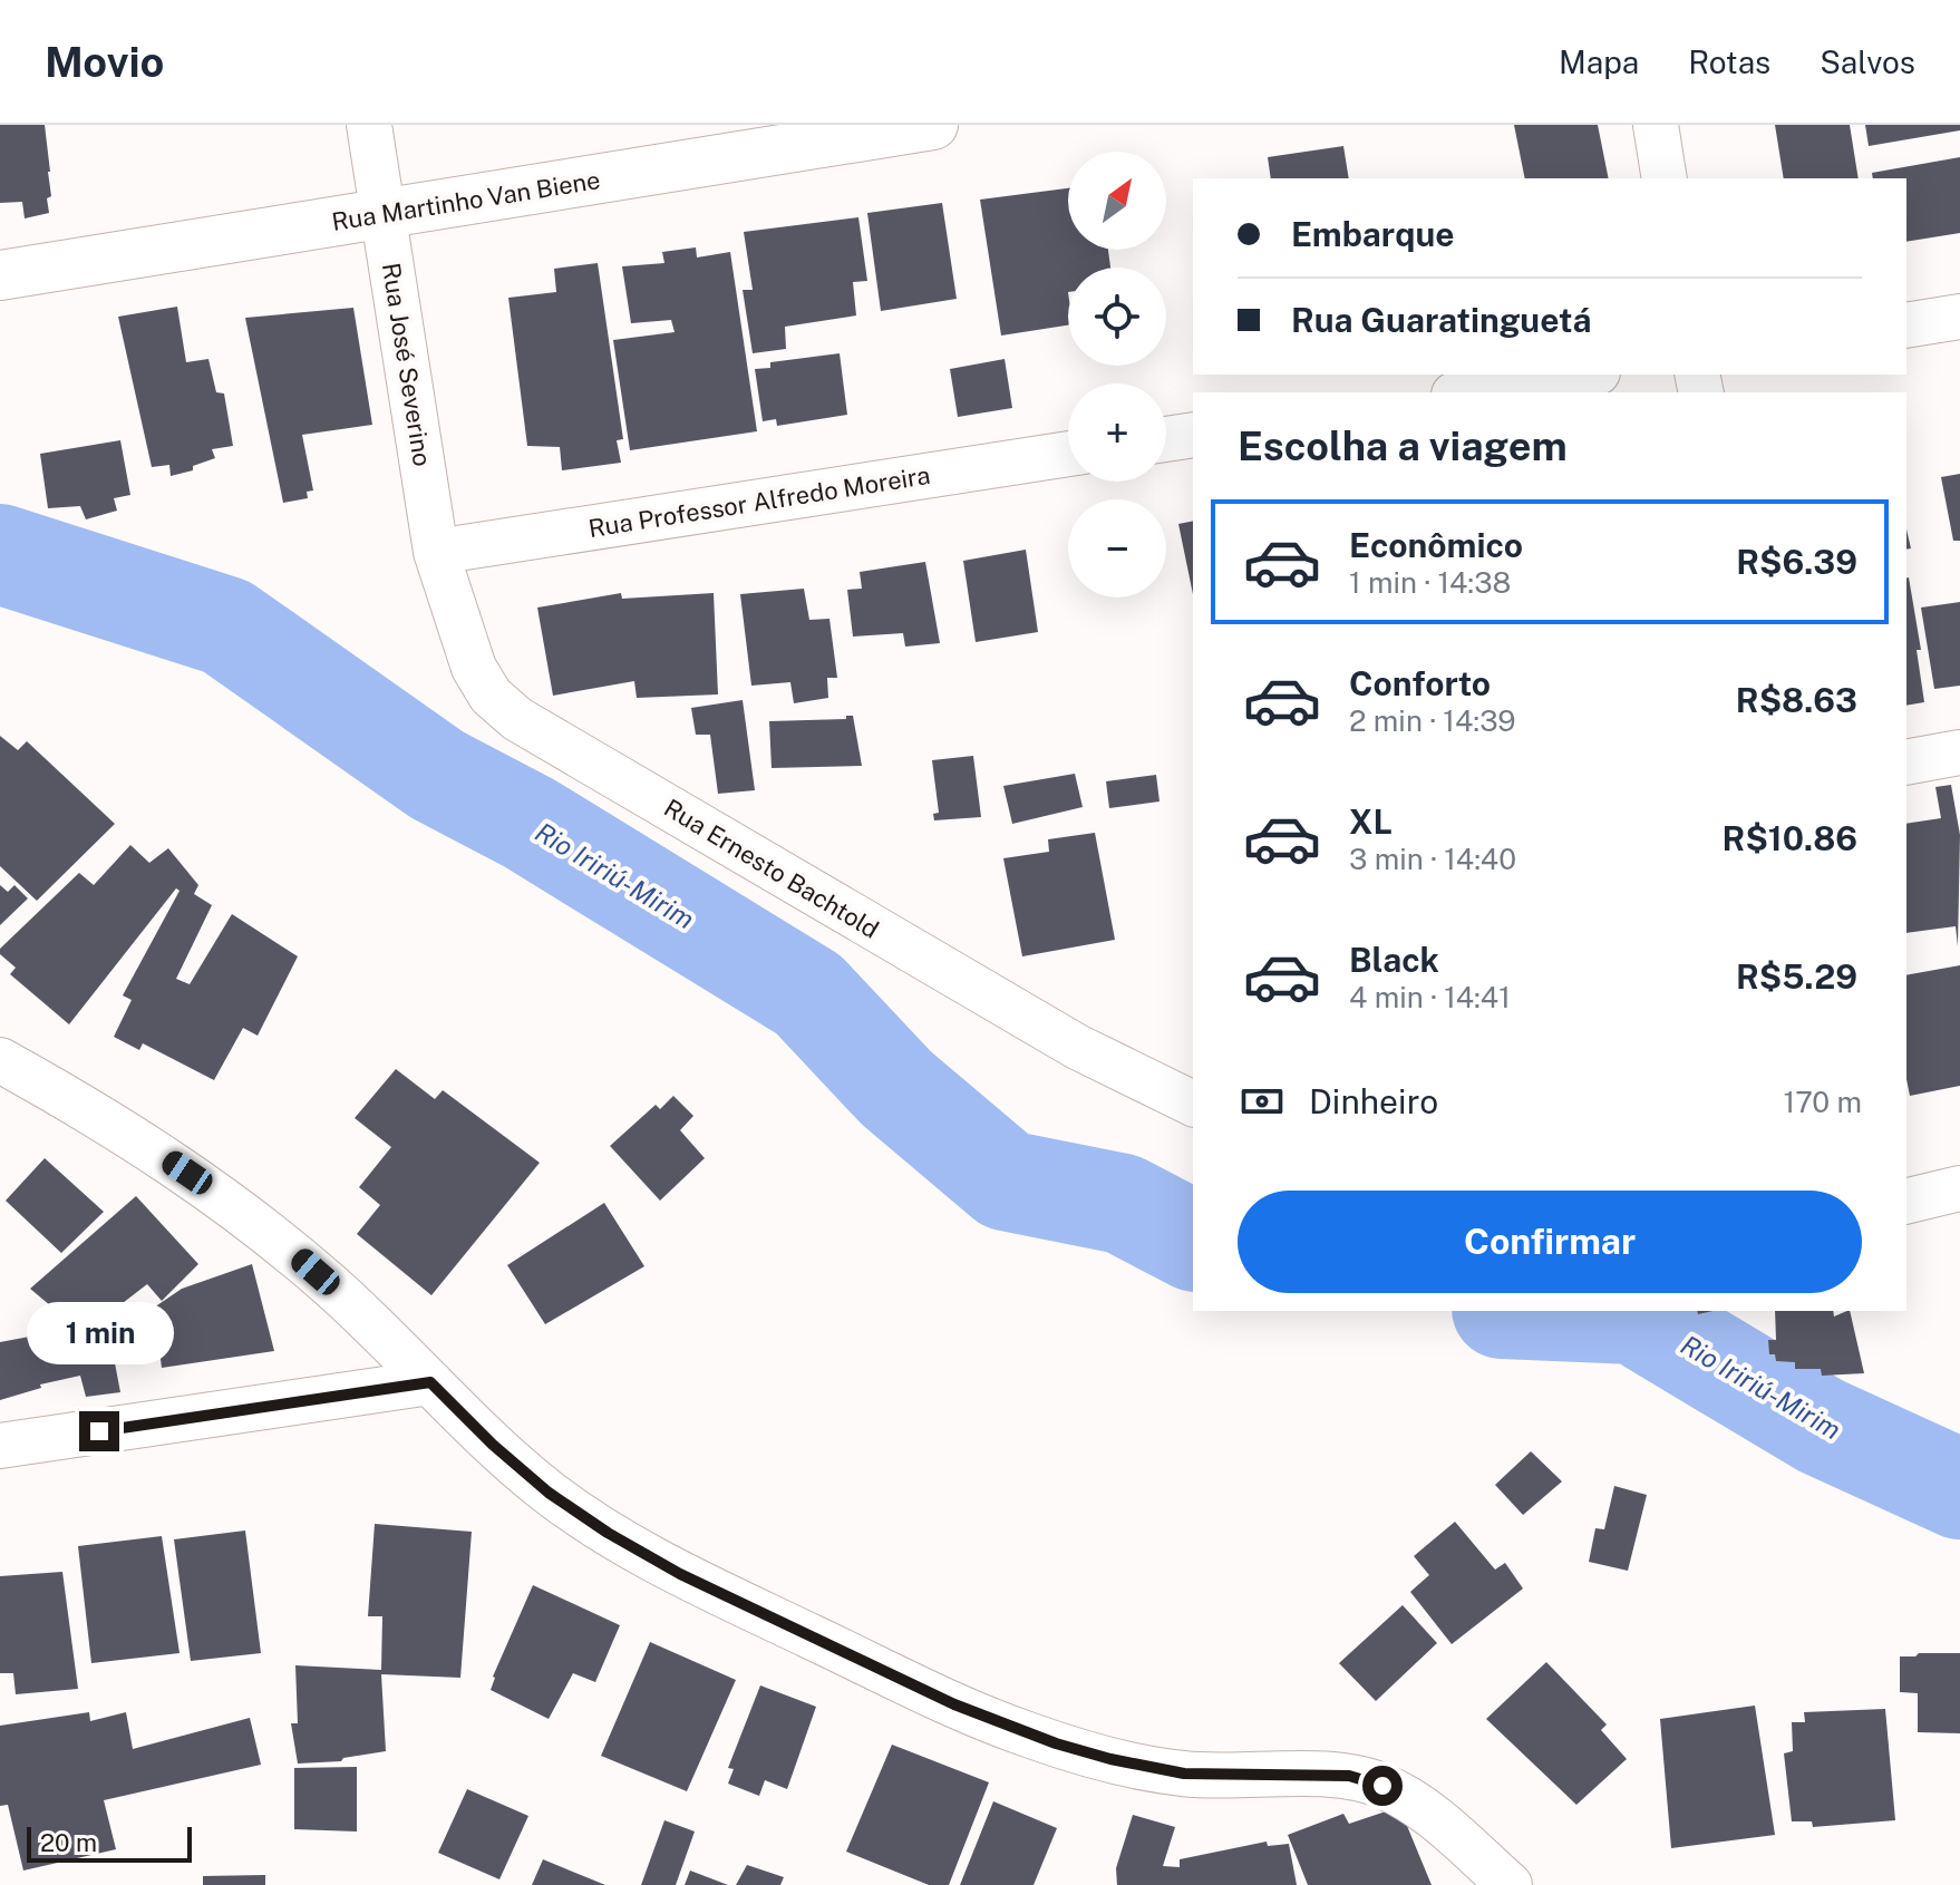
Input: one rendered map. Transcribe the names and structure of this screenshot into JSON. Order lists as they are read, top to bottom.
{
  "streets": {
    "street": [
      "Rua Martinho Van Biene",
      "Rua José Severino",
      "Rua Professor Alfredo Moreira",
      "Rua Ernesto Bachtold"
    ]
  },
  "crossings": [
    ["Rua Martinho Van Biene", "Rua José Severino"],
    ["Rua José Severino", "Rua Professor Alfredo Moreira"],
    ["Rua José Severino", "Rua Ernesto Bachtold"],
    ["Rua Professor Alfredo Moreira", "Rua Ernesto Bachtold"]
  ],
  "water": ["Rio Iririú-Mirim"],
  "scale_bar": "20 m",
  "north": "top right",
  "page": {
    "header": "Movio",
    "nav": ["Mapa", "Rotas", "Salvos"],
    "map_buttons": ["+", "−"],
    "banner": ["Embarque", "Rua Guaratinguetá"],
    "heading": "Escolha a viagem",
    "list": [
      {
        "name": "Econômico",
        "note": "1 min · 14:38",
        "value": "R$6.39"
      },
      {
        "name": "Conforto",
        "note": "2 min · 14:39",
        "value": "R$8.63"
      },
      {
        "name": "XL",
        "note": "3 min · 14:40",
        "value": "R$10.86"
      },
      {
        "name": "Black",
        "note": "4 min · 14:41",
        "value": "R$5.29"
      }
    ],
    "pay": ["Dinheiro", "170 m"],
    "buttons": "Confirmar",
    "bubble": "1 min",
    "scale": "20 m"
  }
}
